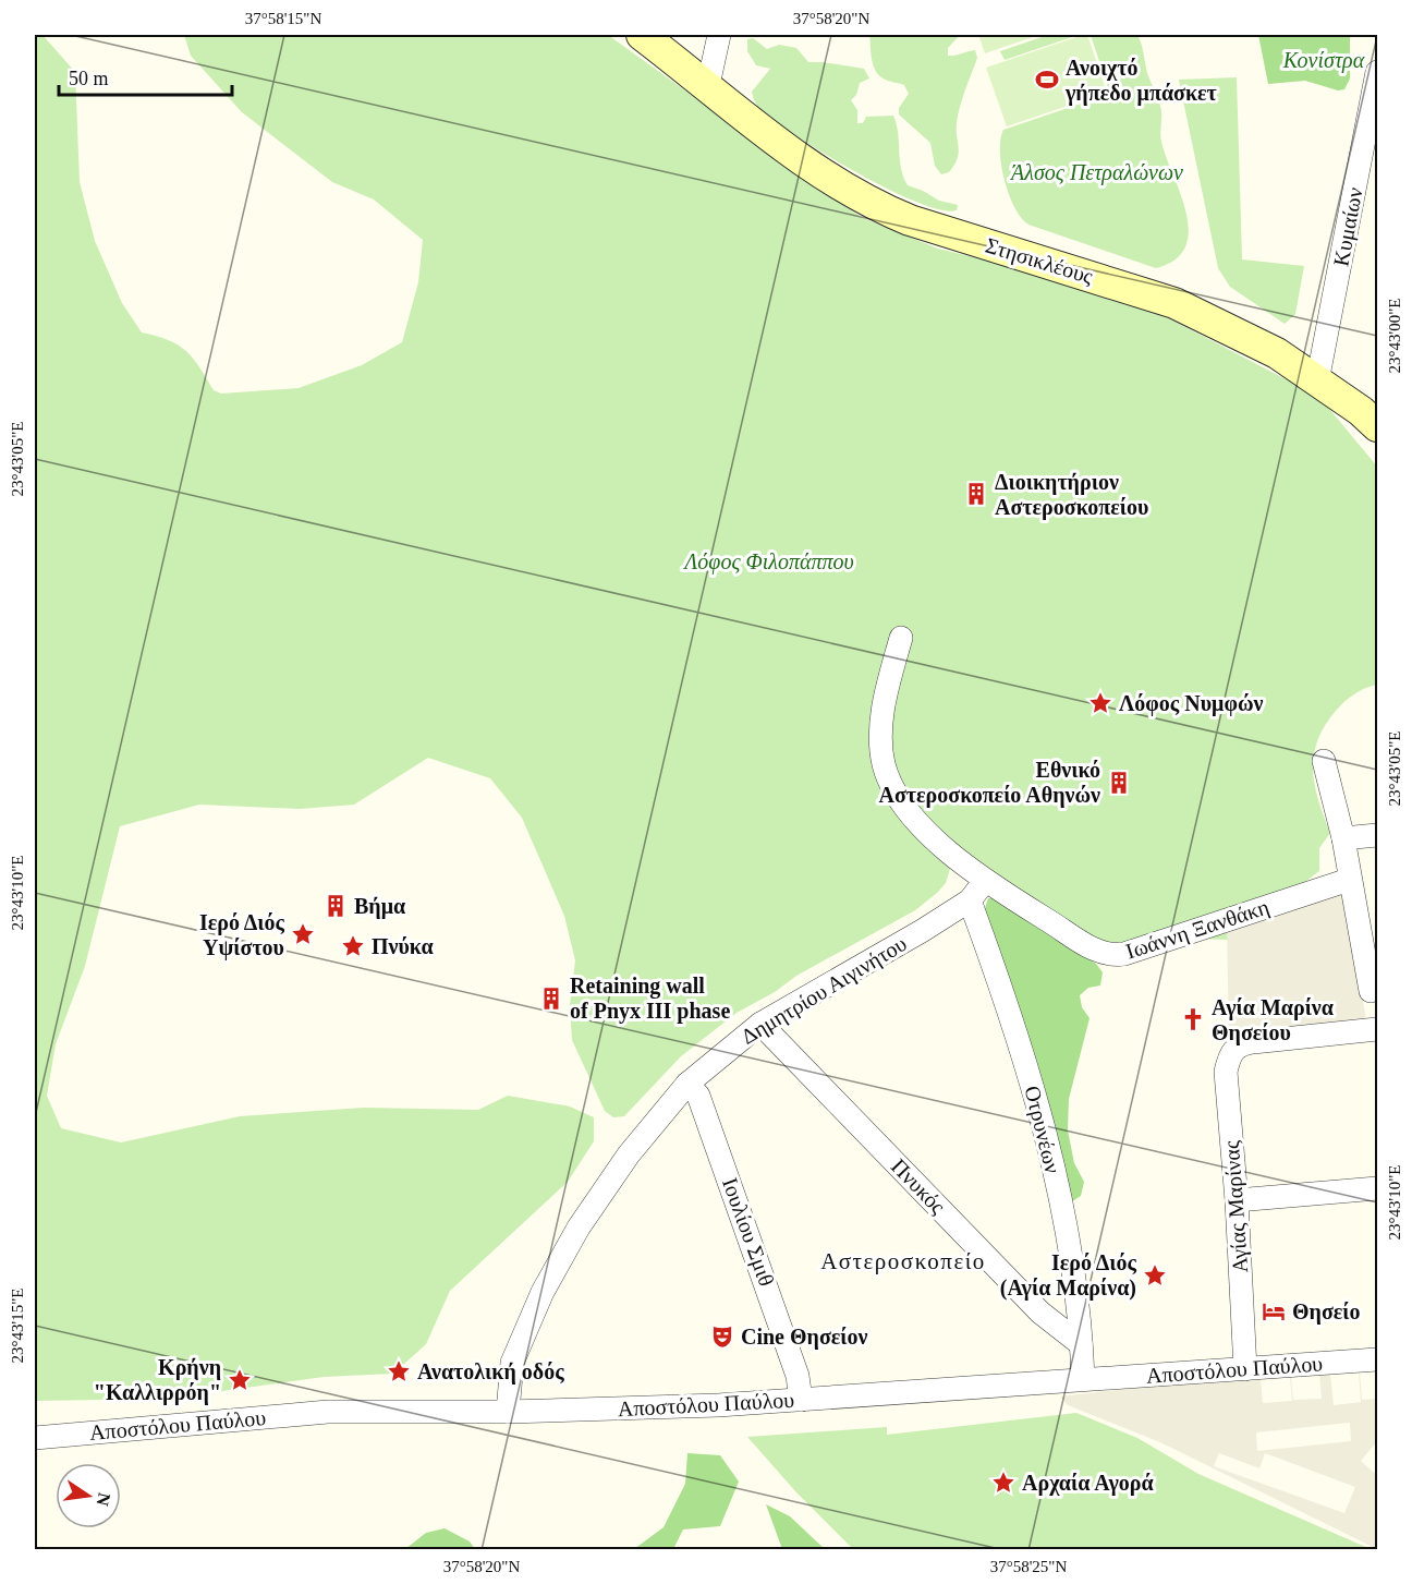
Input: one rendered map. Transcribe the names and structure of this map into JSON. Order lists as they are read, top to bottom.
{
  "streets": {
    "street": [
      "Κυμαίων",
      "Στησικλέους",
      "Ιωάννη Ξανθάκη",
      "Δημητρίου Αιγινήτου",
      "Οτρυνέων",
      "Πνυκός",
      "Αγίας Μαρίνας",
      "Ιουλίου Σμιθ",
      "Αποστόλου Παύλου"
    ]
  },
  "crossings": [
    ["Κυμαίων", "Στησικλέους"],
    ["Ιωάννη Ξανθάκη", "Δημητρίου Αιγινήτου"],
    ["Δημητρίου Αιγινήτου", "Οτρυνέων"],
    ["Δημητρίου Αιγινήτου", "Πνυκός"],
    ["Δημητρίου Αιγινήτου", "Ιουλίου Σμιθ"],
    ["Δημητρίου Αιγινήτου", "Αποστόλου Παύλου"],
    ["Οτρυνέων", "Πνυκός"],
    ["Οτρυνέων", "Αποστόλου Παύλου"],
    ["Πνυκός", "Αποστόλου Παύλου"],
    ["Αγίας Μαρίνας", "Αποστόλου Παύλου"],
    ["Ιουλίου Σμιθ", "Αποστόλου Παύλου"]
  ],
  "districts": ["Αστεροσκοπείο"],
  "parks": ["Κονίστρα", "Άλσος Πετραλώνων", "Λόφος Φιλοπάππου"],
  "places": {
    "sports": ["Ανοιχτό γήπεδο μπάσκετ"],
    "building": [
      "Διοικητήριον Αστεροσκοπείου",
      "Εθνικό Αστεροσκοπείο Αθηνών",
      "Βήμα",
      "Retaining wall of Pnyx III phase"
    ],
    "place": [
      "Λόφος Νυμφών",
      "Ιερό Διός Υψίστου",
      "Πνύκα",
      "Ιερό Διός (Αγία Μαρίνα)",
      "Ανατολική οδός",
      "Κρήνη \"Καλλιρρόη\"",
      "Αρχαία Αγορά"
    ],
    "church": ["Αγία Μαρίνα Θησείου"],
    "hotel": ["Θησείο"],
    "theatre": ["Cine Θησείον"]
  },
  "scale_bar": "50 m",
  "north": "right",
  "coordinates": [
    "37°58'15\"N",
    "37°58'20\"N",
    "23°43'00\"E",
    "23°43'05\"E",
    "23°43'10\"E",
    "23°43'15\"E",
    "37°58'25\"N"
  ]
}
